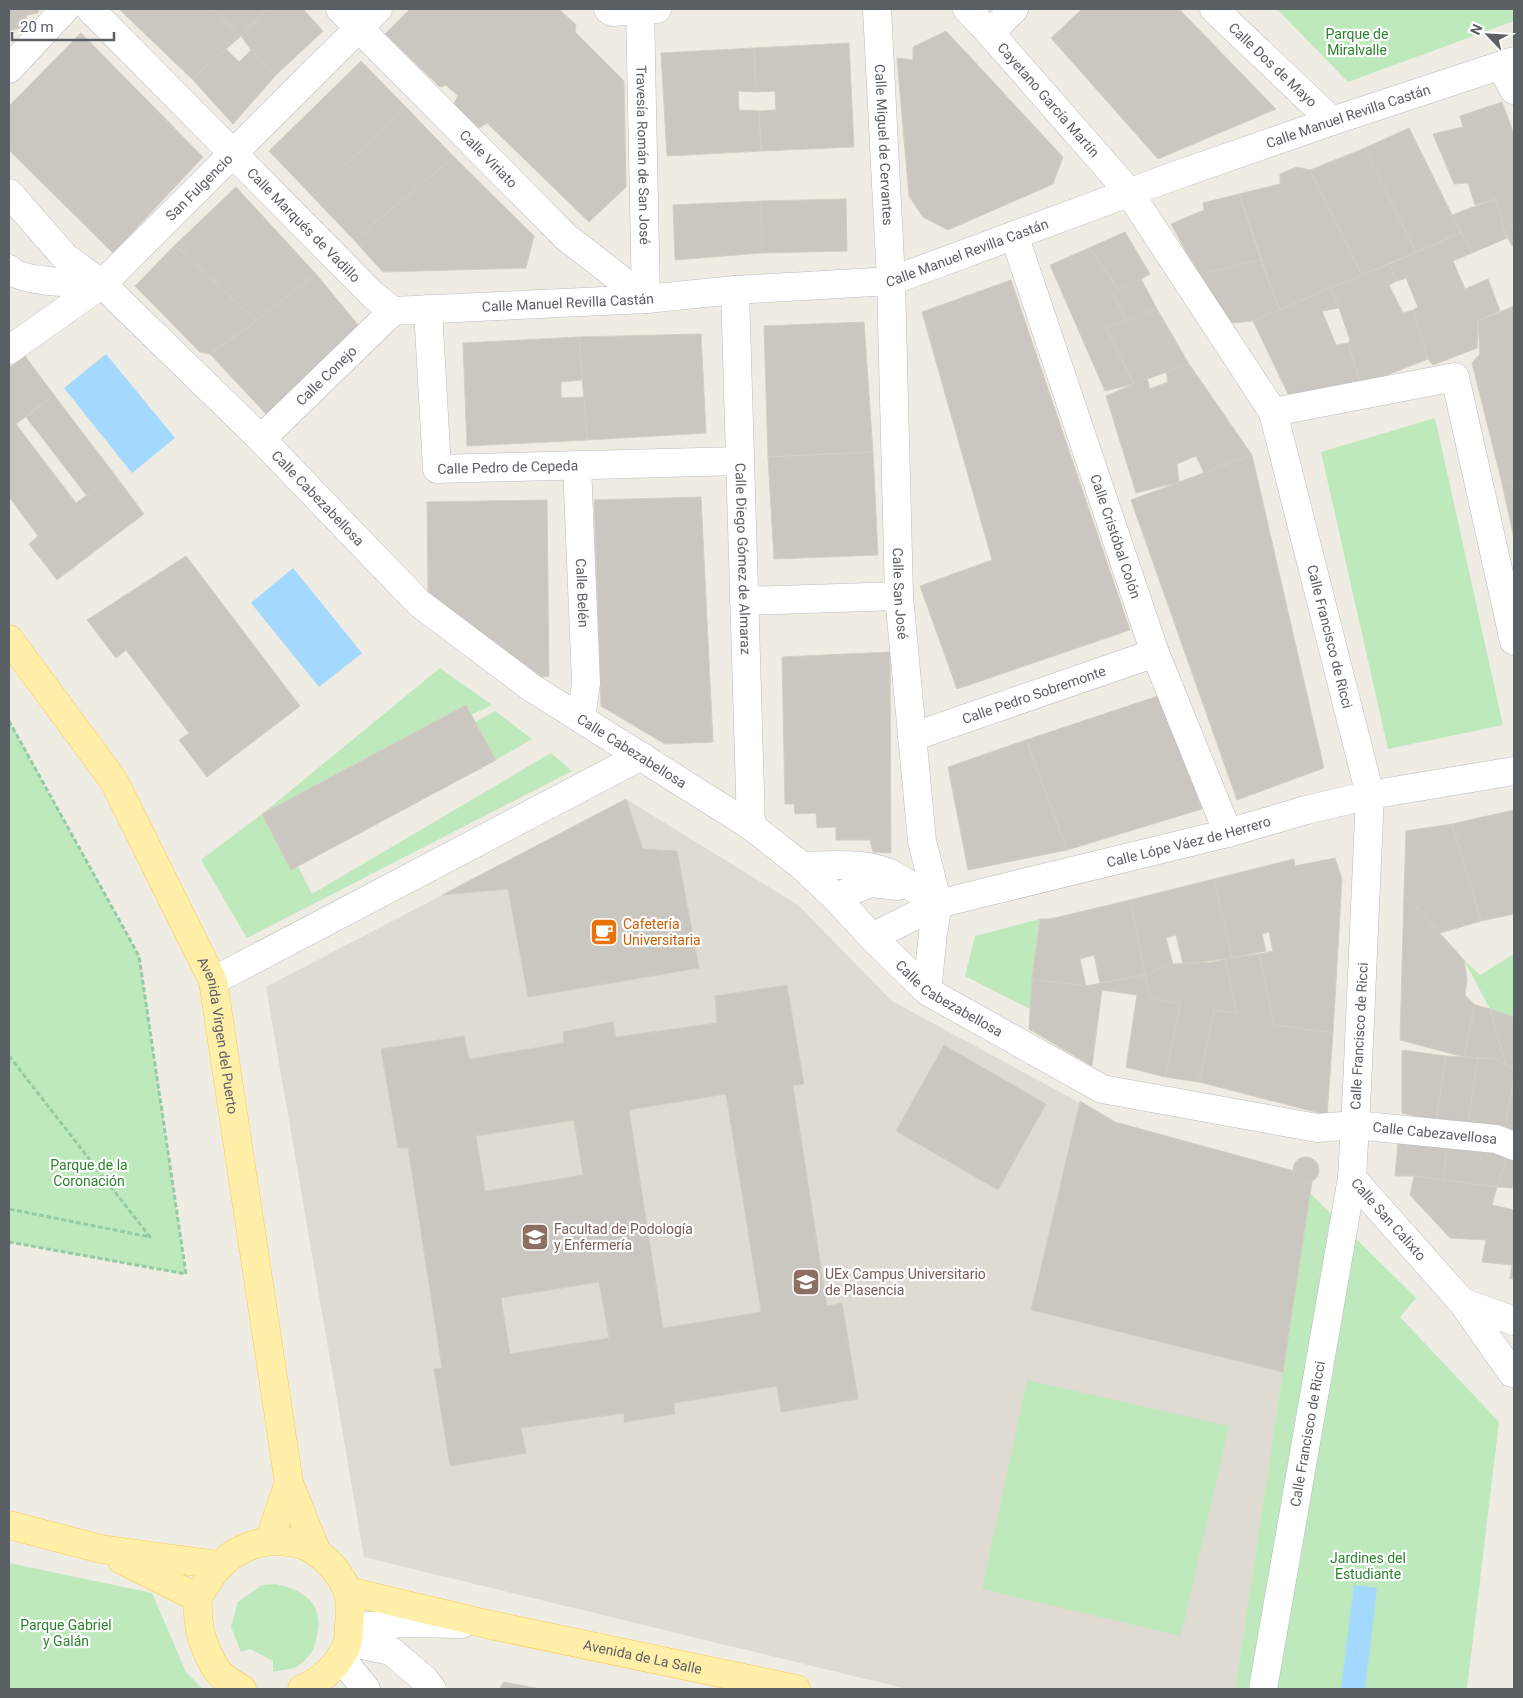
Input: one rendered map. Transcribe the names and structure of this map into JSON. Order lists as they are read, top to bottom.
{
  "streets": {
    "main road": ["Avenida Virgen del Puerto", "Avenida de La Salle"],
    "street": [
      "Calle Dos de Mayo",
      "Cayetano García Martín",
      "Calle Manuel Revilla Castán",
      "Calle Miguel de Cervantes",
      "Travesía Román de San José",
      "Calle Viriato",
      "San Fulgencio",
      "Calle Marqués de Vadillo",
      "Calle Conejo",
      "Calle Pedro de Cepeda",
      "Calle Cabezabellosa",
      "Calle Cristóbal Colón",
      "Calle Diego Gómez de Almaraz",
      "Calle Belén",
      "Calle San José",
      "Calle Francisco de Ricci",
      "Calle Pedro Sobremonte",
      "Calle Lópe Váez de Herrero",
      "Calle Cabezavellosa",
      "Calle San Calixto"
    ]
  },
  "crossings": [
    ["Calle Dos de Mayo", "Calle Manuel Revilla Castán"],
    ["Cayetano García Martín", "Calle Manuel Revilla Castán"],
    ["Cayetano García Martín", "Calle Francisco de Ricci"],
    ["Calle Manuel Revilla Castán", "Calle Miguel de Cervantes"],
    ["Calle Manuel Revilla Castán", "Travesía Román de San José"],
    ["Calle Manuel Revilla Castán", "Calle Viriato"],
    ["Calle Manuel Revilla Castán", "Calle Marqués de Vadillo"],
    ["Calle Manuel Revilla Castán", "Calle Conejo"],
    ["Calle Manuel Revilla Castán", "Calle Pedro de Cepeda"],
    ["Calle Manuel Revilla Castán", "Calle Cristóbal Colón"],
    ["Calle Manuel Revilla Castán", "Calle Diego Gómez de Almaraz"],
    ["Calle Manuel Revilla Castán", "Calle San José"],
    ["Calle Manuel Revilla Castán", "Calle Francisco de Ricci"],
    ["Calle Miguel de Cervantes", "Calle San José"],
    ["Travesía Román de San José", "Calle Viriato"],
    ["Calle Viriato", "San Fulgencio"],
    ["San Fulgencio", "Calle Marqués de Vadillo"],
    ["San Fulgencio", "Calle Cabezabellosa"],
    ["Calle Marqués de Vadillo", "Calle Conejo"],
    ["Calle Conejo", "Calle Cabezabellosa"],
    ["Calle Pedro de Cepeda", "Calle Diego Gómez de Almaraz"],
    ["Calle Pedro de Cepeda", "Calle Belén"],
    ["Calle Cabezabellosa", "Calle Diego Gómez de Almaraz"],
    ["Calle Cabezabellosa", "Calle Belén"],
    ["Calle Cabezabellosa", "Calle Francisco de Ricci"],
    ["Calle Cabezabellosa", "Calle Lópe Váez de Herrero"],
    ["Calle Cabezabellosa", "Calle Cabezavellosa"],
    ["Calle Cabezabellosa", "Calle San Calixto"],
    ["Calle Cristóbal Colón", "Calle Pedro Sobremonte"],
    ["Calle Cristóbal Colón", "Calle Lópe Váez de Herrero"],
    ["Calle San José", "Calle Pedro Sobremonte"],
    ["Calle San José", "Calle Lópe Váez de Herrero"],
    ["Calle Francisco de Ricci", "Calle Lópe Váez de Herrero"],
    ["Calle Francisco de Ricci", "Calle Cabezavellosa"],
    ["Calle Francisco de Ricci", "Calle San Calixto"],
    ["Calle Cabezavellosa", "Calle San Calixto"]
  ],
  "parks": [
    "Parque de Miralvalle",
    "Parque de la Coronación",
    "Jardines del Estudiante",
    "Parque Gabriel y Galán"
  ],
  "places": {
    "cafe": ["Cafetería Universitaria"],
    "school or university": ["Facultad de Podología y Enfermería", "UEx Campus Universitario de Plasencia"]
  },
  "scale_bar": "20 m",
  "north": "top left"
}
